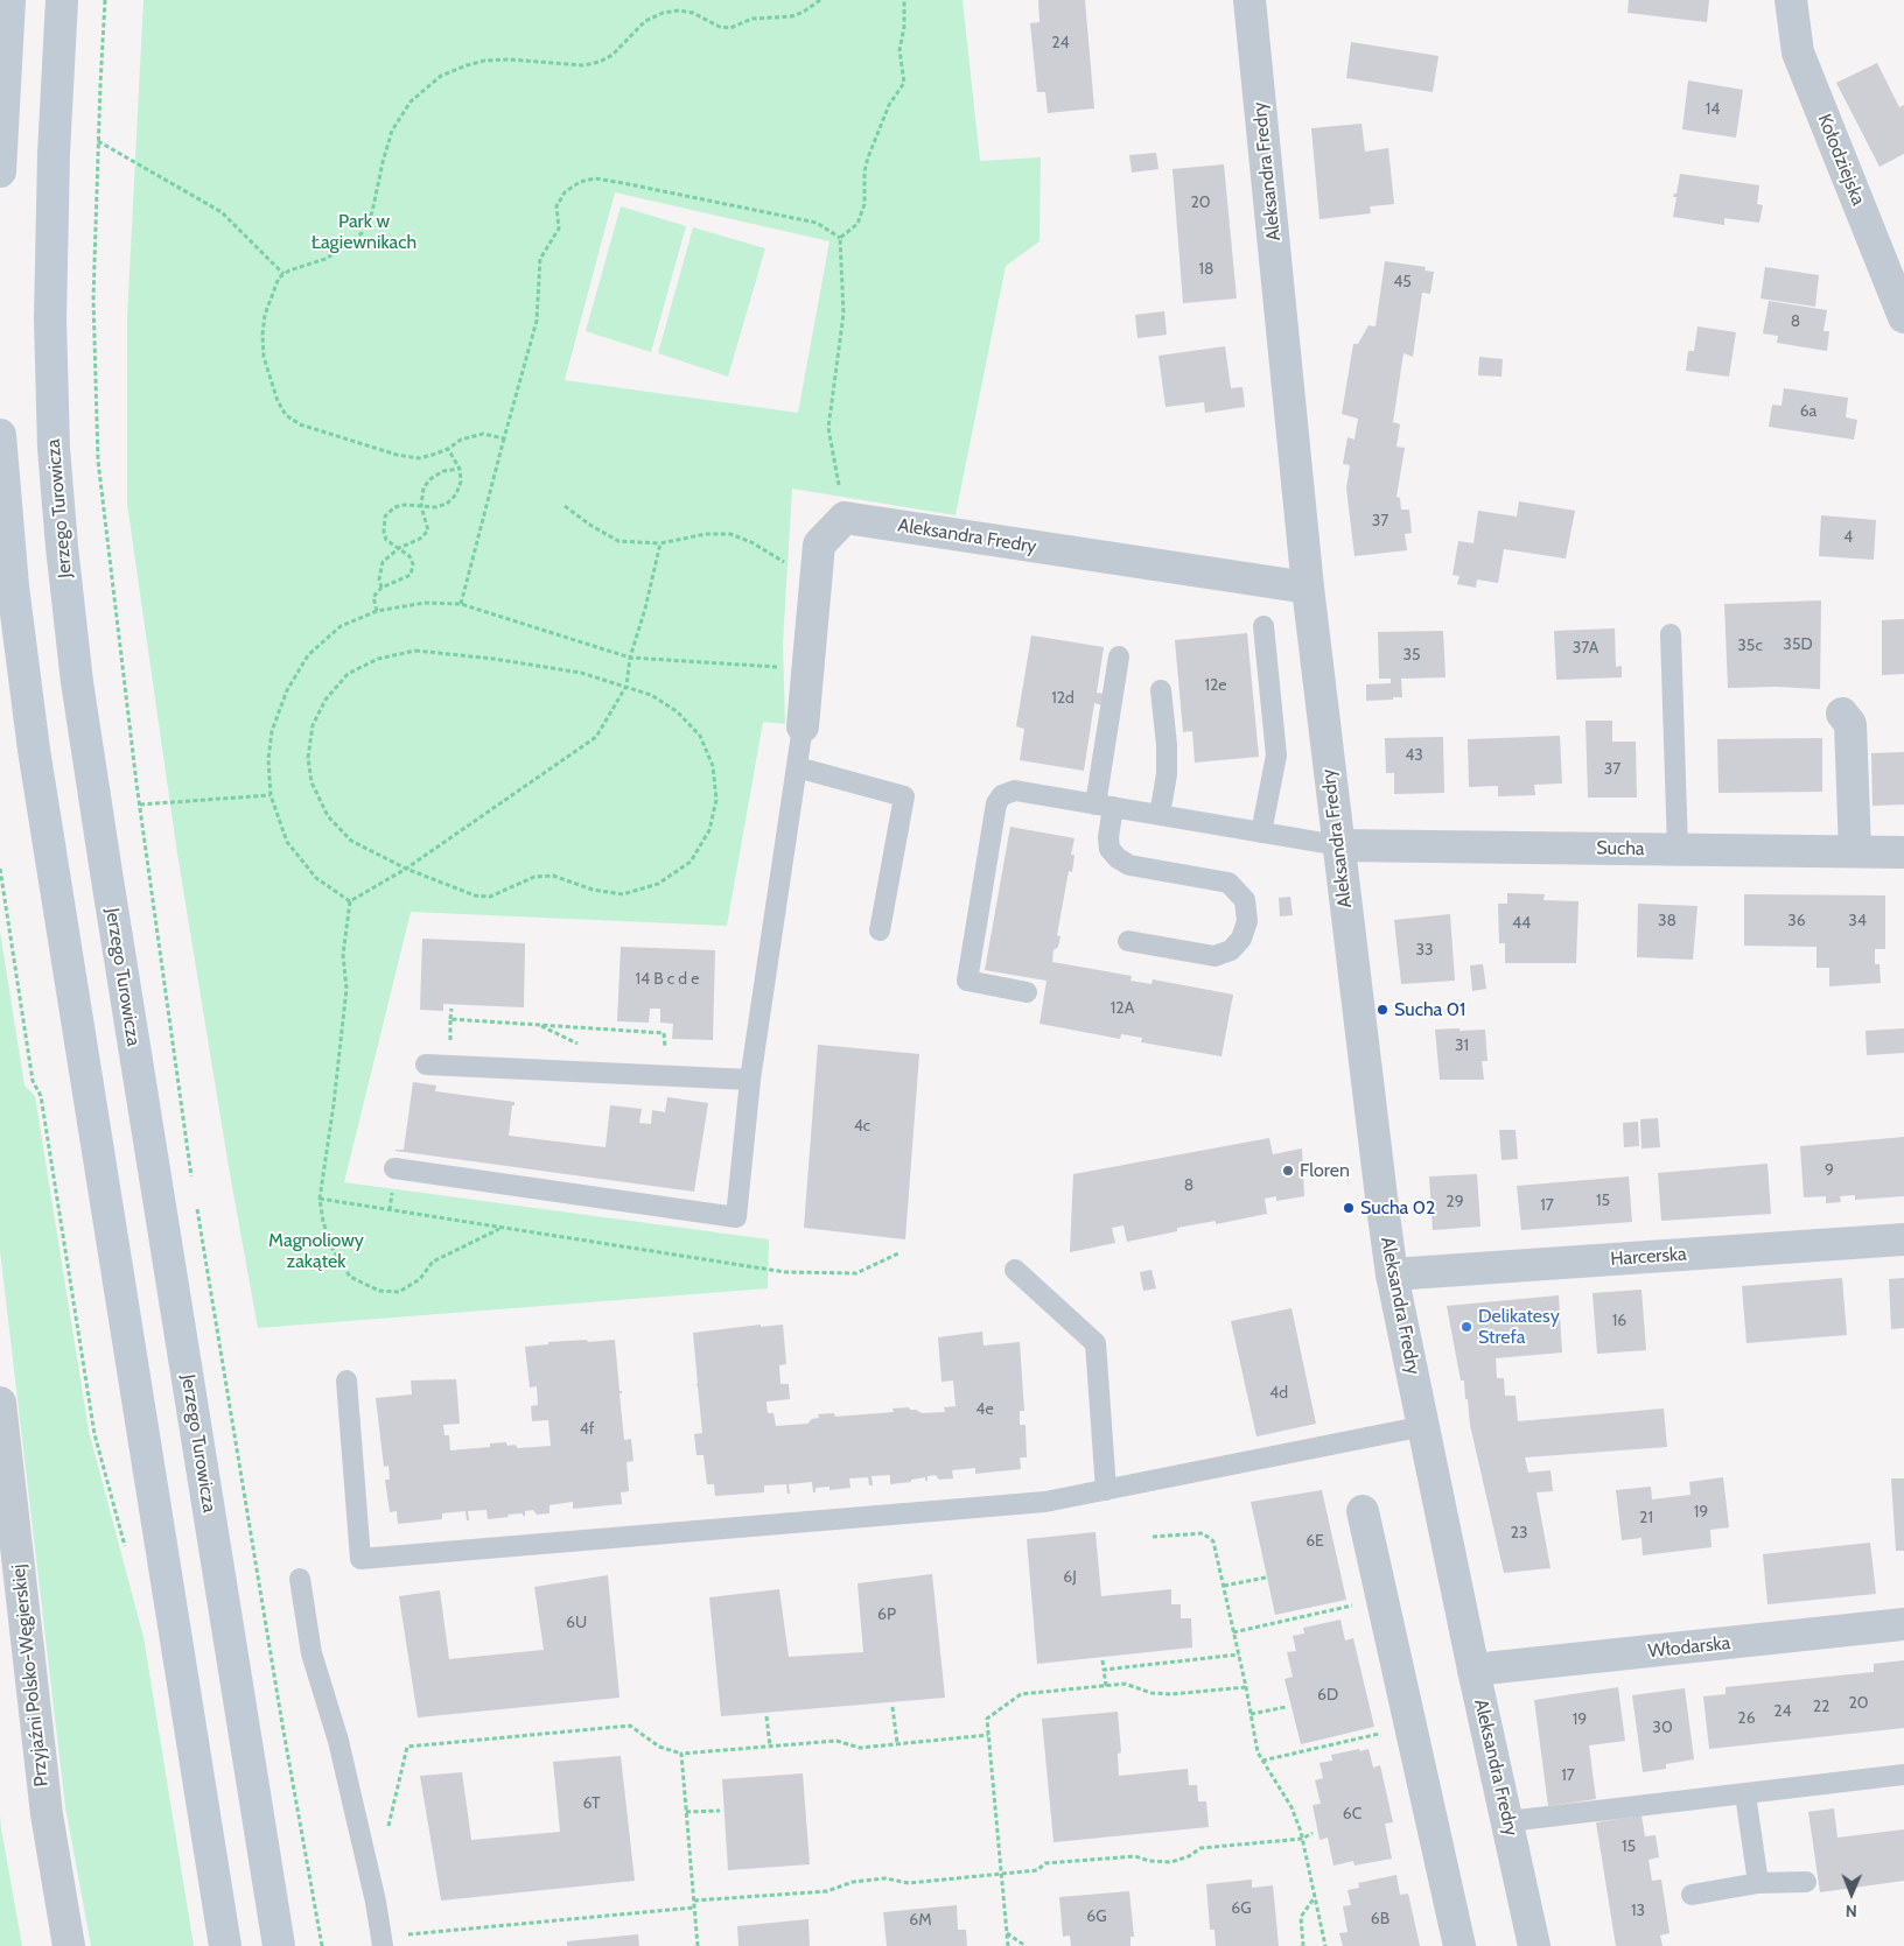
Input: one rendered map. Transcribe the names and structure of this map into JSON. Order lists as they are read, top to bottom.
{
  "streets": {
    "main road": ["Jerzego Turowicza"],
    "street": [
      "Kołodziejska",
      "Aleksandra Fredry",
      "Sucha",
      "Harcerska",
      "Włodarska",
      "Przyjaźni Polsko-Węgierskiej"
    ]
  },
  "crossings": [
    ["Aleksandra Fredry", "Sucha"],
    ["Aleksandra Fredry", "Harcerska"],
    ["Aleksandra Fredry", "Włodarska"]
  ],
  "parks": ["Park w Łagiewnikach", "Magnoliowy zakątek"],
  "places": [
    "Sucha 01",
    "Floren",
    "Sucha 02",
    "Delikatesy Strefa"
  ],
  "house_numbers": [
    "24",
    "14",
    "20",
    "18",
    "45",
    "8",
    "6a",
    "37",
    "4",
    "35D",
    "35c",
    "37A",
    "35",
    "12e",
    "12d",
    "43",
    "37",
    "38",
    "36",
    "34",
    "44",
    "33",
    "14 B c d e",
    "12A",
    "31",
    "4c",
    "9",
    "8",
    "15",
    "29",
    "17",
    "16",
    "4d",
    "4e",
    "4f",
    "19",
    "21",
    "23",
    "6E",
    "6J",
    "6P",
    "6U",
    "6D",
    "20",
    "22",
    "24",
    "26",
    "19",
    "30",
    "17",
    "6T",
    "6C",
    "15",
    "6G",
    "13",
    "6G",
    "6B",
    "6M"
  ],
  "north": "bottom"
}
